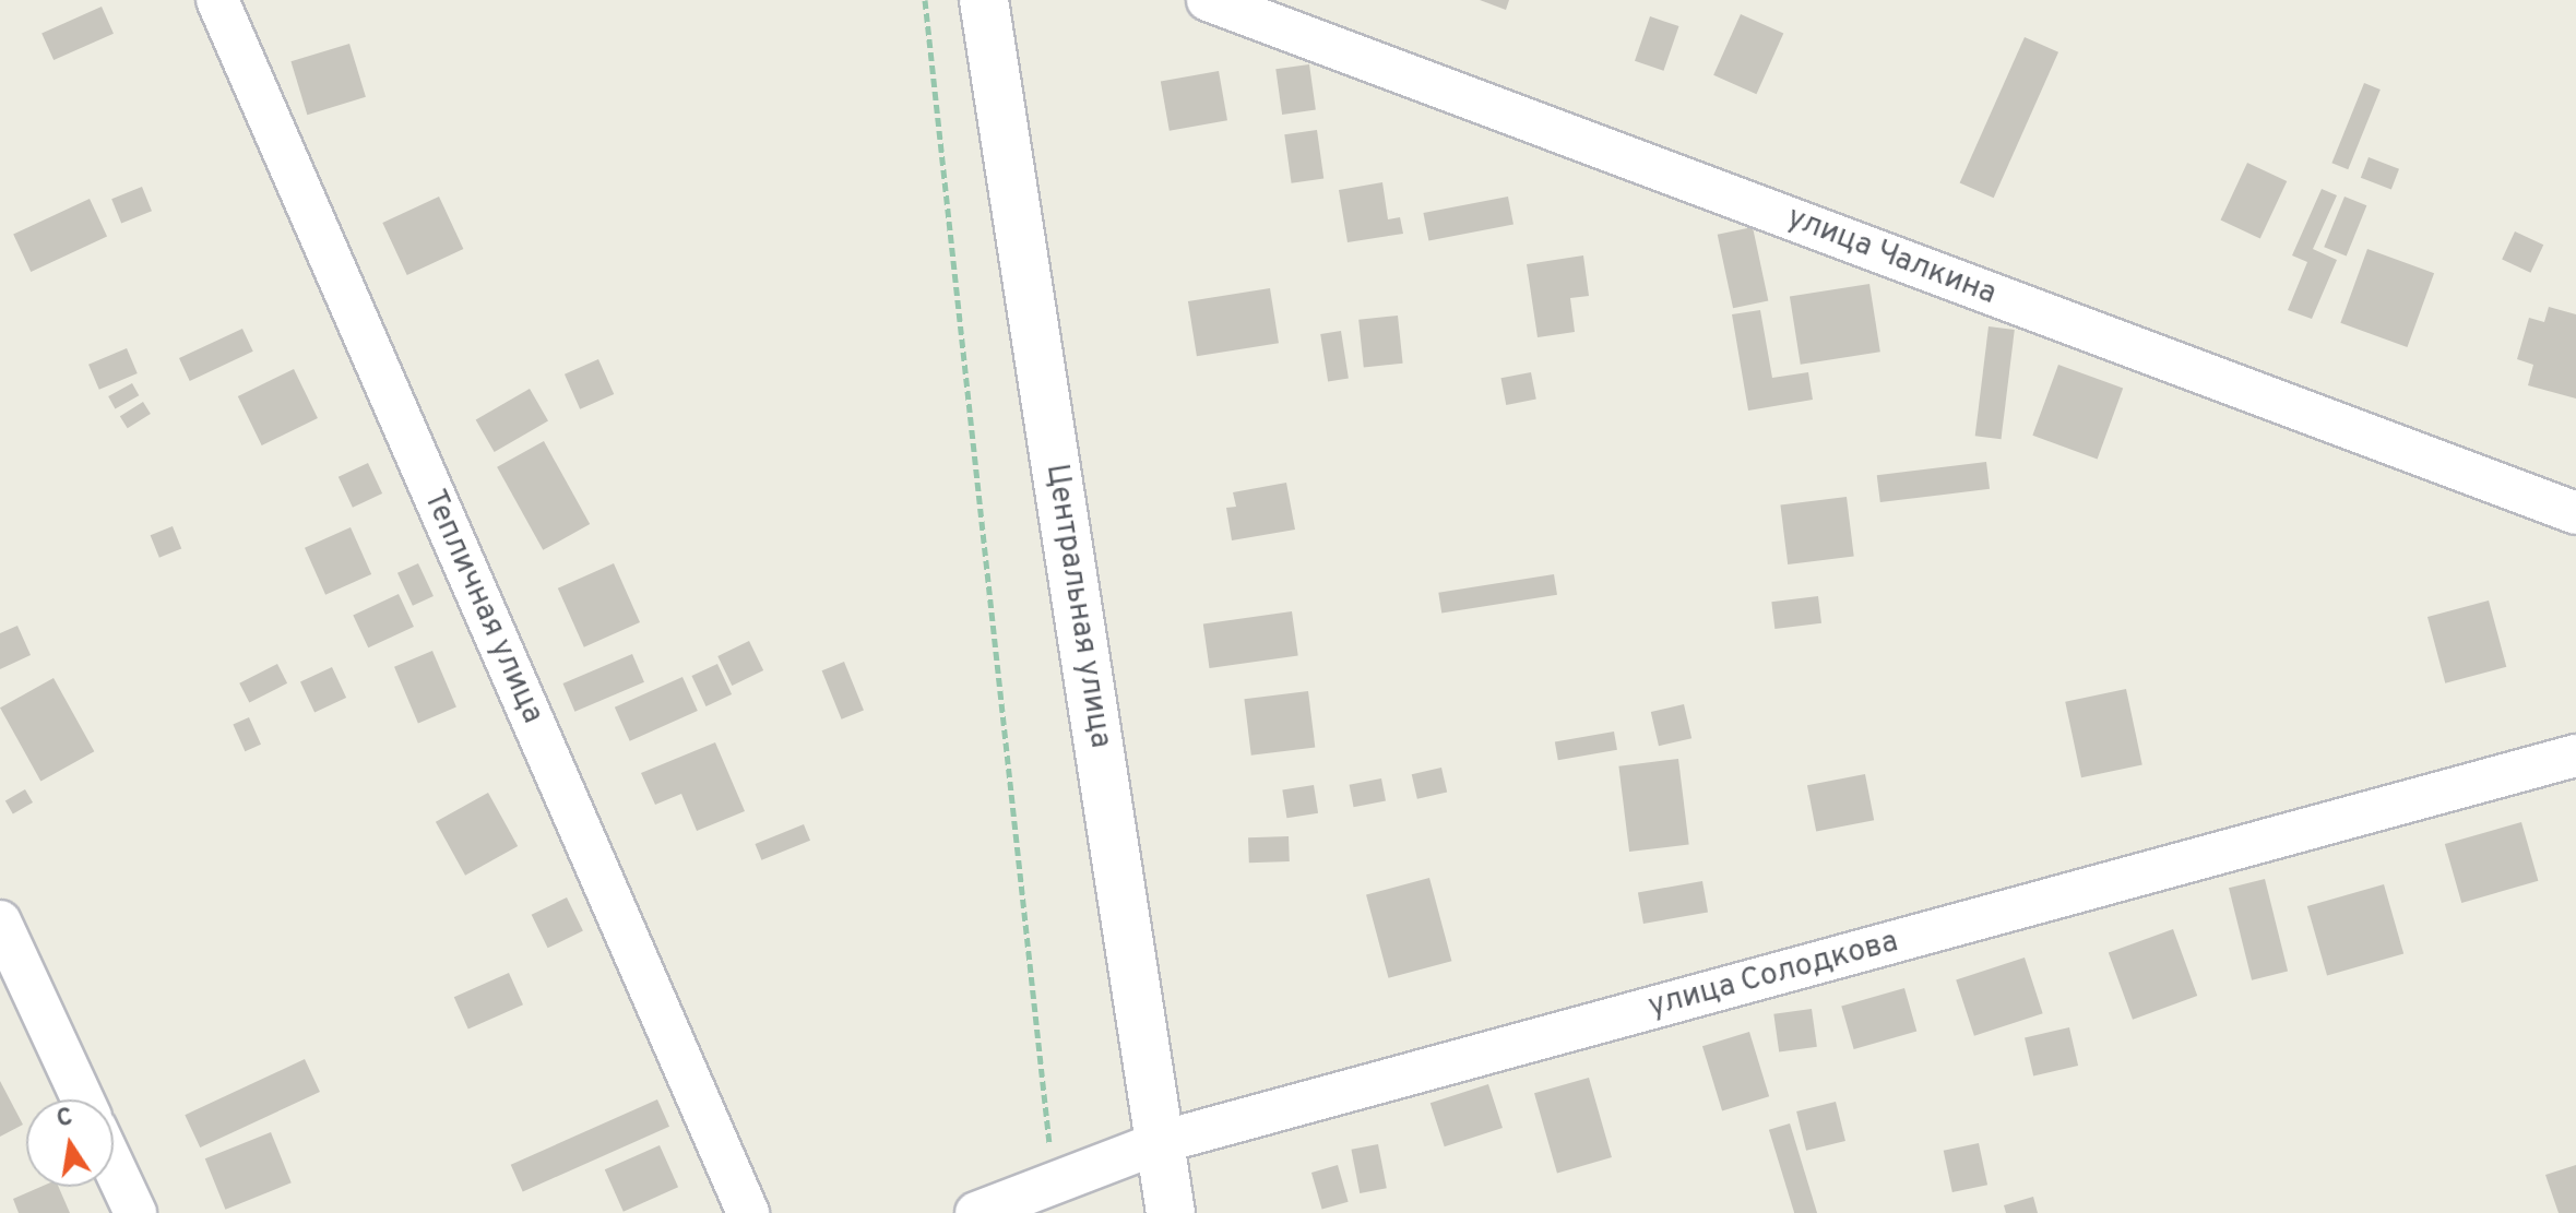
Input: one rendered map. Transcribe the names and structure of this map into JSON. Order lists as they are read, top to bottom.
{
  "streets": {
    "street": [
      "улица Чалкина",
      "Центральная улица",
      "Тепличная улица",
      "улица Солодкова"
    ]
  },
  "crossings": [
    ["Центральная улица", "улица Солодкова"]
  ],
  "north": "top"
}
